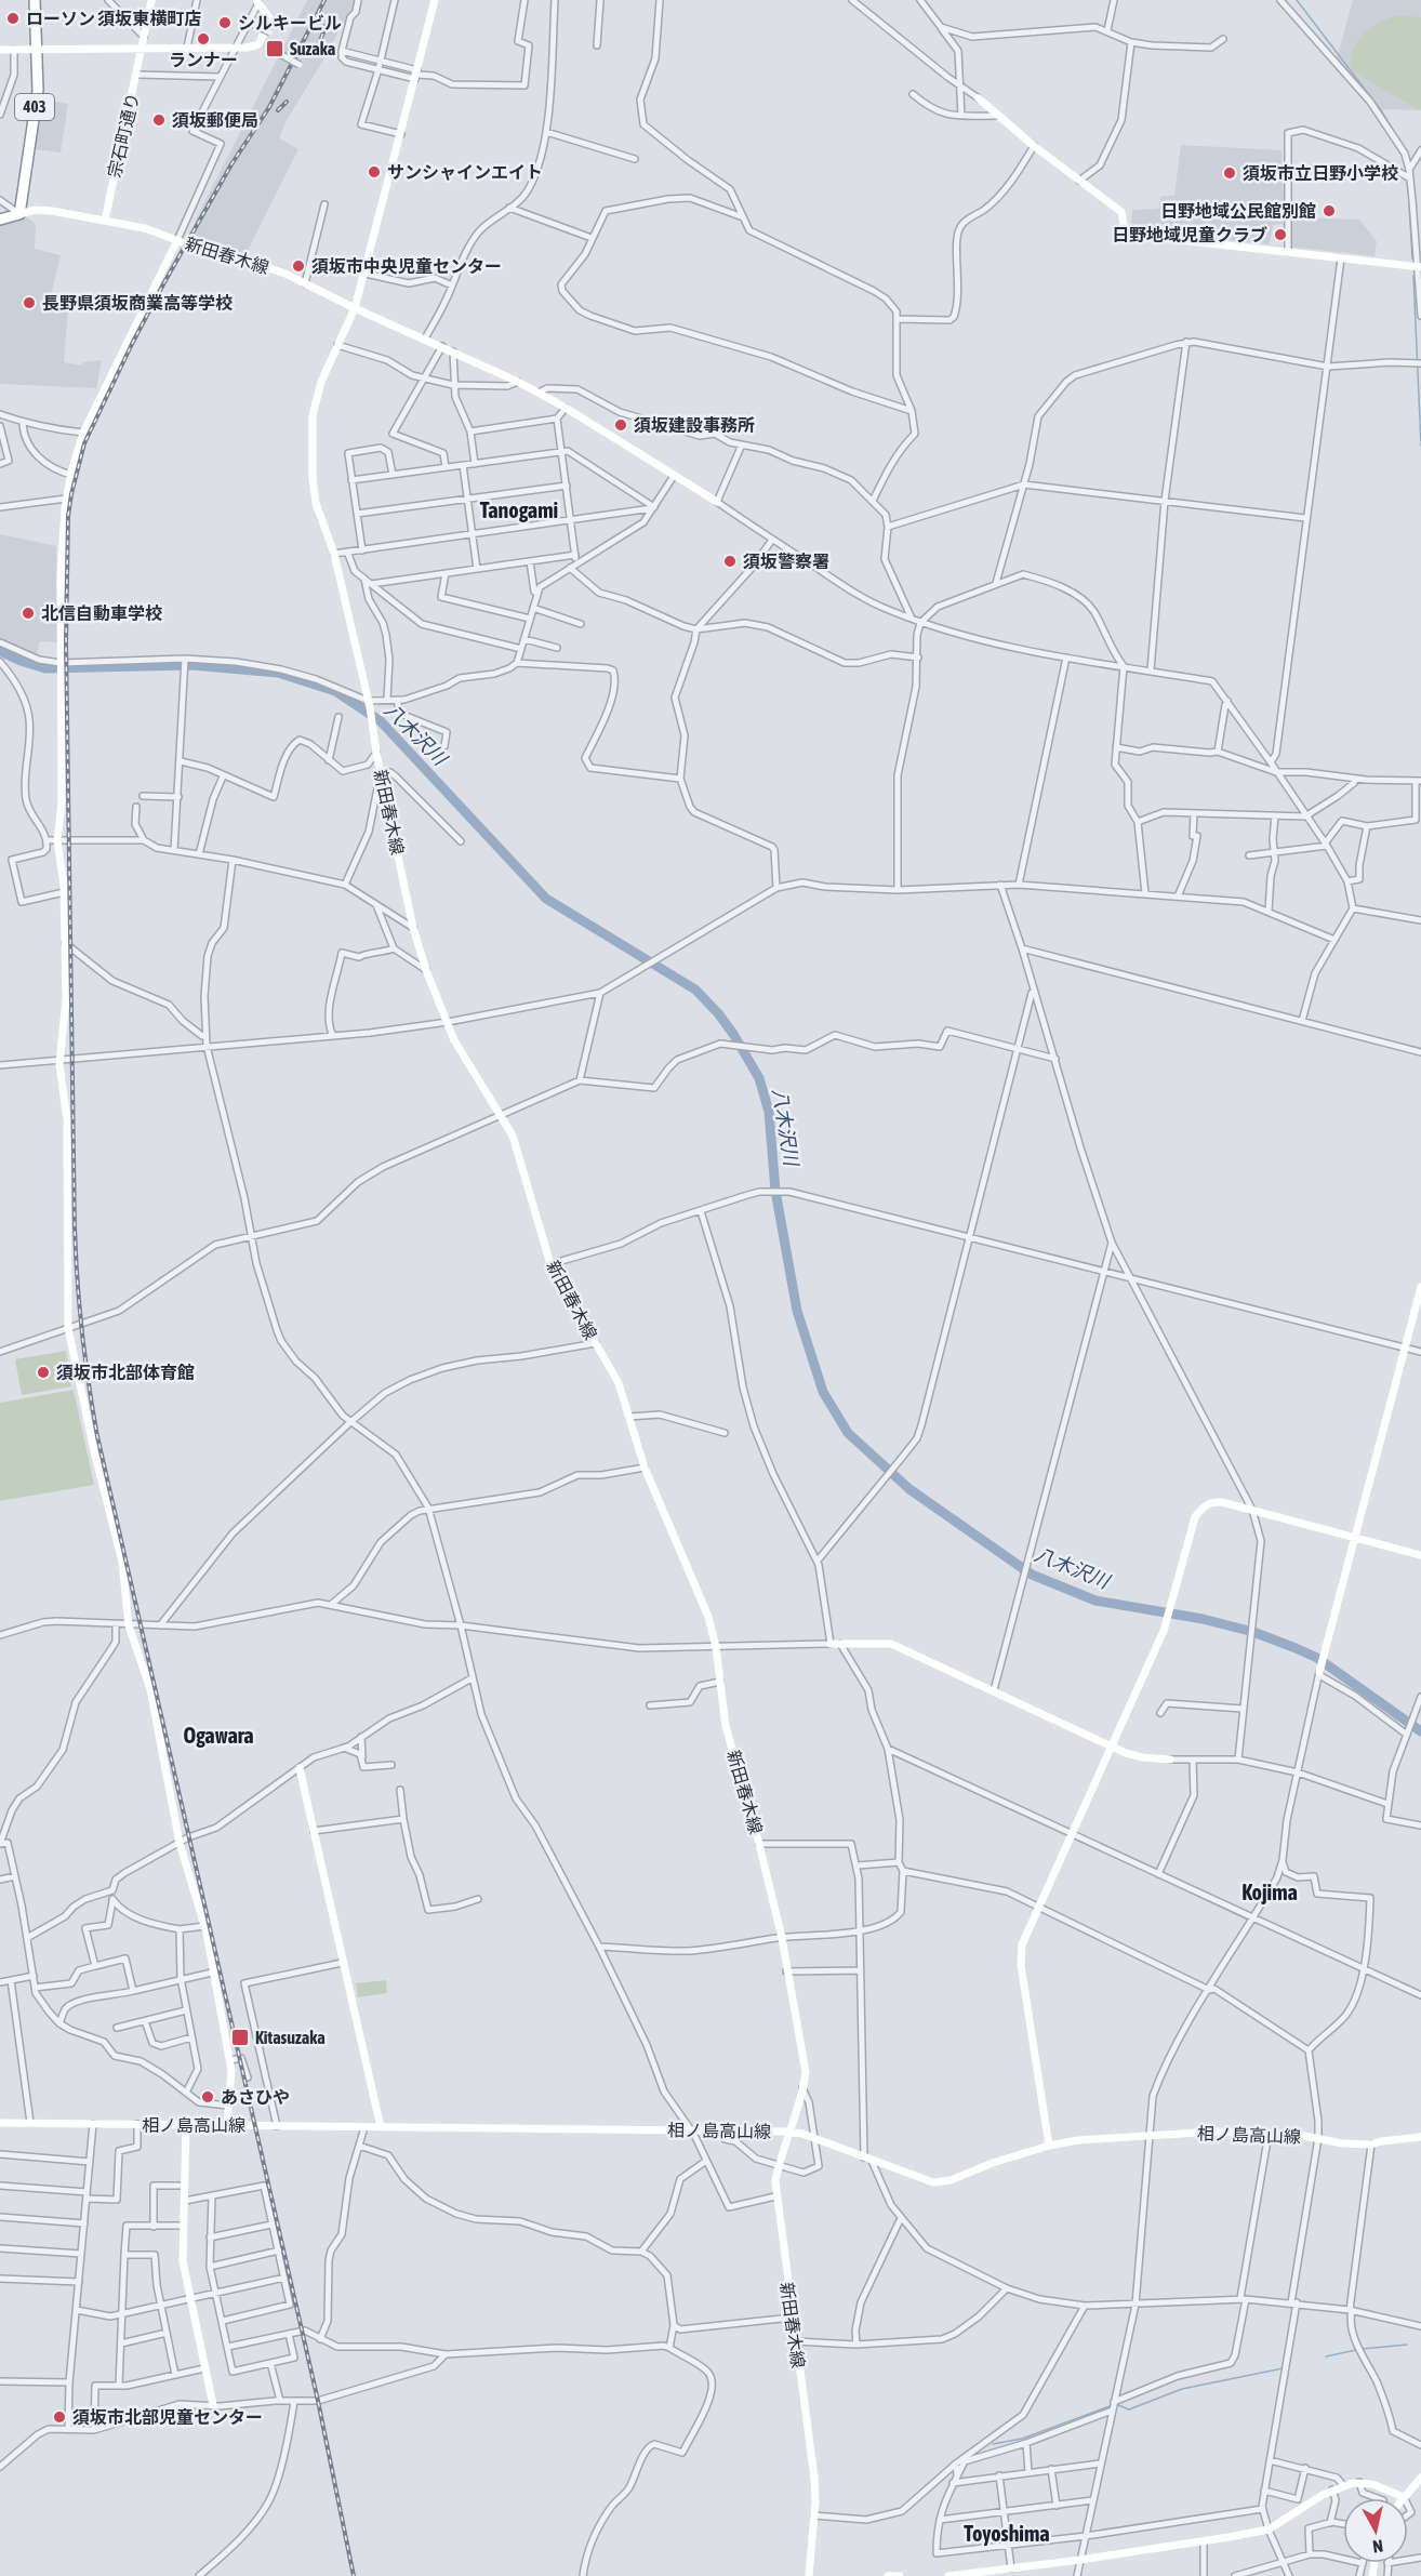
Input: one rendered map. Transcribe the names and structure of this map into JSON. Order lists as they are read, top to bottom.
{
  "streets": {
    "highway": ["403"],
    "street": ["宗石町通り", "新田春木線", "相ノ島高山線"]
  },
  "crossings": [
    ["403", "新田春木線"],
    ["宗石町通り", "新田春木線"],
    ["新田春木線", "相ノ島高山線"]
  ],
  "districts": [
    "Tanogami",
    "Ogawara",
    "Kojima",
    "Toyoshima"
  ],
  "water": ["八木沢川"],
  "places": {
    "other": [
      "ローソン 須坂東横町店",
      "シルキービル",
      "ランナー",
      "須坂郵便局",
      "サンシャインエイト",
      "須坂市立日野小学校",
      "日野地域公民館別館",
      "日野地域児童クラブ",
      "須坂市中央児童センター",
      "長野県須坂商業高等学校",
      "須坂建設事務所",
      "須坂警察署",
      "北信自動車学校",
      "須坂市北部体育館",
      "あさひや",
      "須坂市北部児童センター"
    ],
    "transit": ["Suzaka", "Kitasuzaka"]
  },
  "north": "bottom"
}
